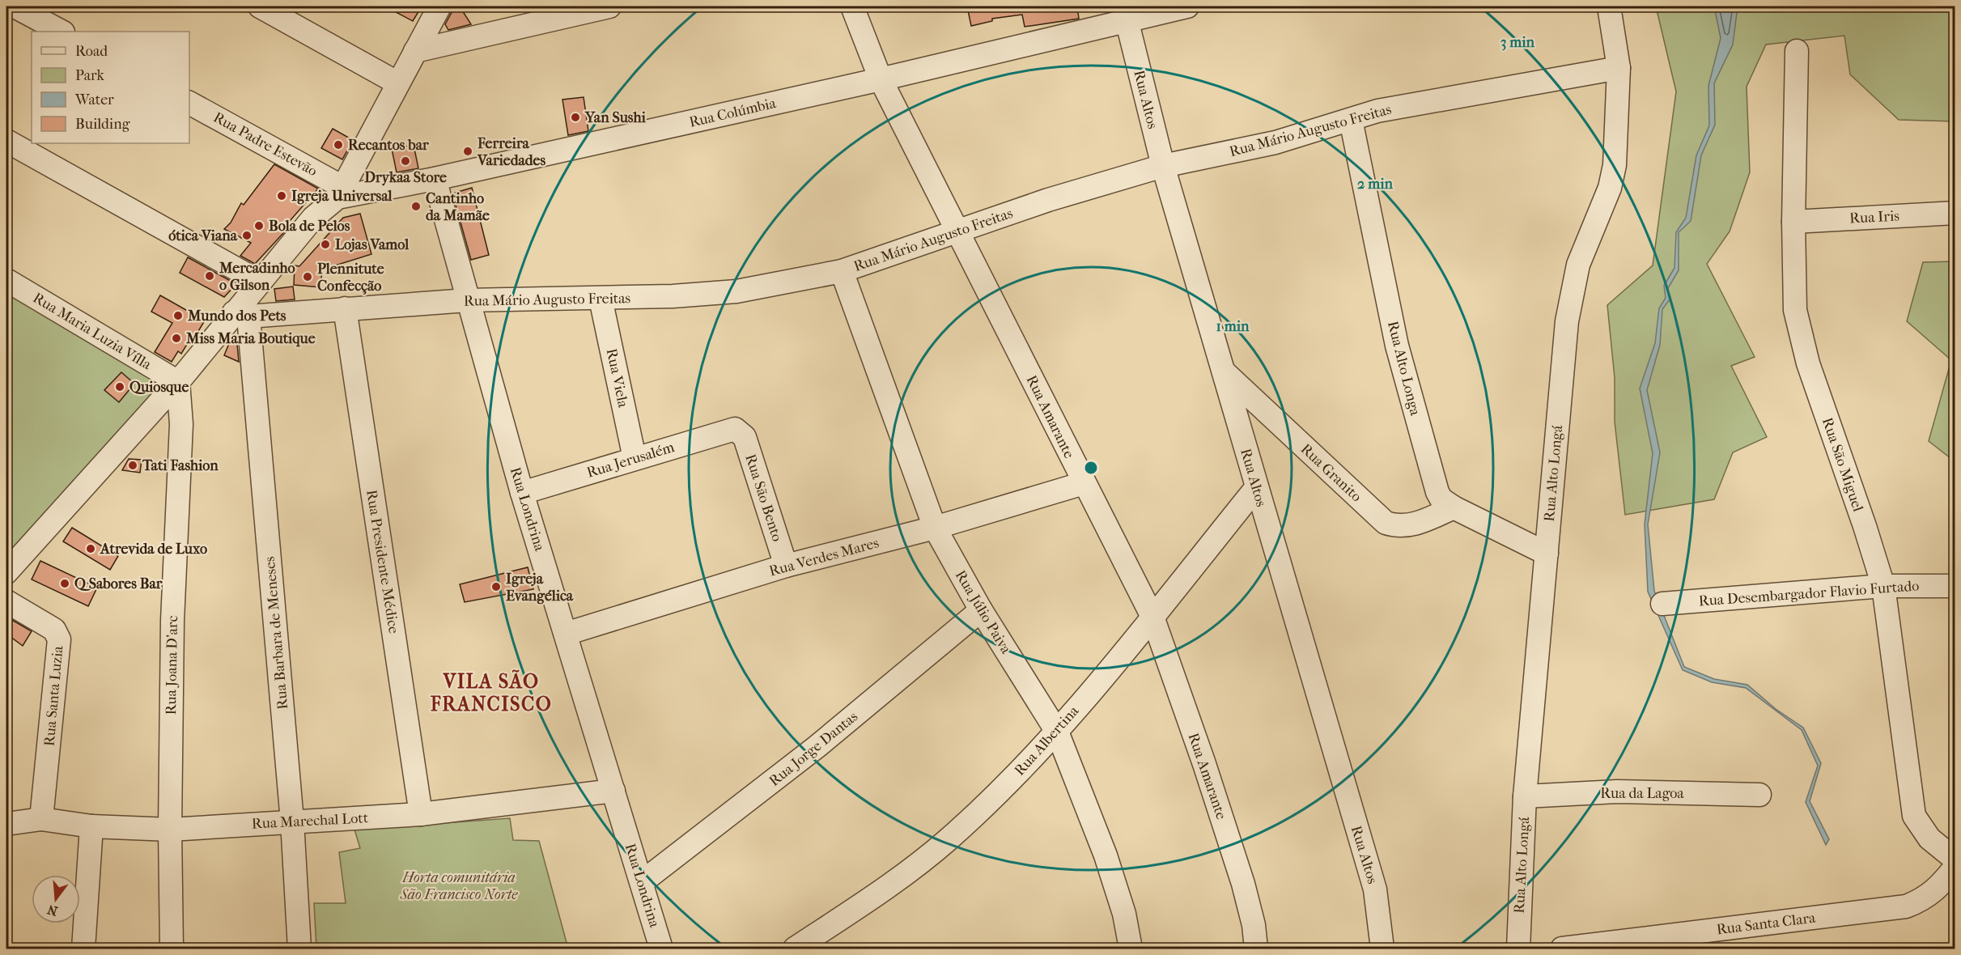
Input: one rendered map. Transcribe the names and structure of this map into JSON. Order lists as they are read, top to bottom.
{
  "streets": {
    "street": [
      "Rua Altos",
      "Rua Colúmbia",
      "Rua Mário Augusto Freitas",
      "Rua Padre Estevão",
      "Rua Iris",
      "Rua Maria Luzia Vílla",
      "Rua Alto Longa",
      "Rua Viela",
      "Rua Amarante",
      "Rua Jerusalém",
      "Rua São Miguel",
      "Rua Granito",
      "Rua Alto Longá",
      "Rua São Bento",
      "Rua Londrina",
      "Rua Verdes Mares",
      "Rua Presidente Médice",
      "Rua Desembargador Flavio Furtado",
      "Rua Júlio Paiva",
      "Rua Barbara de Meneses",
      "Rua Joana D'arc",
      "Rua Santa Luzia",
      "Rua Albertina",
      "Rua Jorge Dantas",
      "Rua da Lagoa",
      "Rua Marechal Lott",
      "Rua Santa Clara"
    ]
  },
  "crossings": [
    ["Rua Altos", "Rua Colúmbia"],
    ["Rua Altos", "Rua Mário Augusto Freitas"],
    ["Rua Altos", "Rua Granito"],
    ["Rua Altos", "Rua Albertina"],
    ["Rua Colúmbia", "Rua Padre Estevão"],
    ["Rua Colúmbia", "Rua Amarante"],
    ["Rua Colúmbia", "Rua Londrina"],
    ["Rua Mário Augusto Freitas", "Rua Alto Longa"],
    ["Rua Mário Augusto Freitas", "Rua Viela"],
    ["Rua Mário Augusto Freitas", "Rua Amarante"],
    ["Rua Mário Augusto Freitas", "Rua Alto Longá"],
    ["Rua Mário Augusto Freitas", "Rua Londrina"],
    ["Rua Mário Augusto Freitas", "Rua Presidente Médice"],
    ["Rua Mário Augusto Freitas", "Rua Júlio Paiva"],
    ["Rua Mário Augusto Freitas", "Rua Barbara de Meneses"],
    ["Rua Iris", "Rua São Miguel"],
    ["Rua Maria Luzia Vílla", "Rua Joana D'arc"],
    ["Rua Alto Longa", "Rua Granito"],
    ["Rua Alto Longa", "Rua Alto Longá"],
    ["Rua Viela", "Rua Jerusalém"],
    ["Rua Amarante", "Rua Verdes Mares"],
    ["Rua Amarante", "Rua Albertina"],
    ["Rua Jerusalém", "Rua São Bento"],
    ["Rua Jerusalém", "Rua Londrina"],
    ["Rua São Miguel", "Rua Desembargador Flavio Furtado"],
    ["Rua Alto Longá", "Rua da Lagoa"],
    ["Rua São Bento", "Rua Verdes Mares"],
    ["Rua Londrina", "Rua Verdes Mares"],
    ["Rua Londrina", "Rua Jorge Dantas"],
    ["Rua Londrina", "Rua Marechal Lott"],
    ["Rua Verdes Mares", "Rua Júlio Paiva"],
    ["Rua Presidente Médice", "Rua Marechal Lott"],
    ["Rua Júlio Paiva", "Rua Albertina"],
    ["Rua Júlio Paiva", "Rua Jorge Dantas"],
    ["Rua Barbara de Meneses", "Rua Marechal Lott"],
    ["Rua Joana D'arc", "Rua Marechal Lott"],
    ["Rua Santa Luzia", "Rua Marechal Lott"]
  ],
  "districts": ["VILA SÃO FRANCISCO"],
  "parks": ["Horta comunitária São Francisco Norte"],
  "places": [
    "Yan Sushi",
    "Recantos bar",
    "Ferreira Variedades",
    "Drykaa Store",
    "Igreja Universal",
    "Cantinho da Mamãe",
    "Bola de Pelos",
    "ótica Viana",
    "Lojas Vamol",
    "Mercadinho o Gilson",
    "Plennitute Confecção",
    "Mundo dos Pets",
    "Miss Maria Boutique",
    "Quiosque",
    "Tati Fashion",
    "Atrevida de Luxo",
    "Q Sabores Bar",
    "Igreja Evangélica"
  ],
  "legend": [
    "Road",
    "Park",
    "Water",
    "Building"
  ],
  "north": "bottom",
  "rings": ["3 min", "2 min", "1 min"]
}
